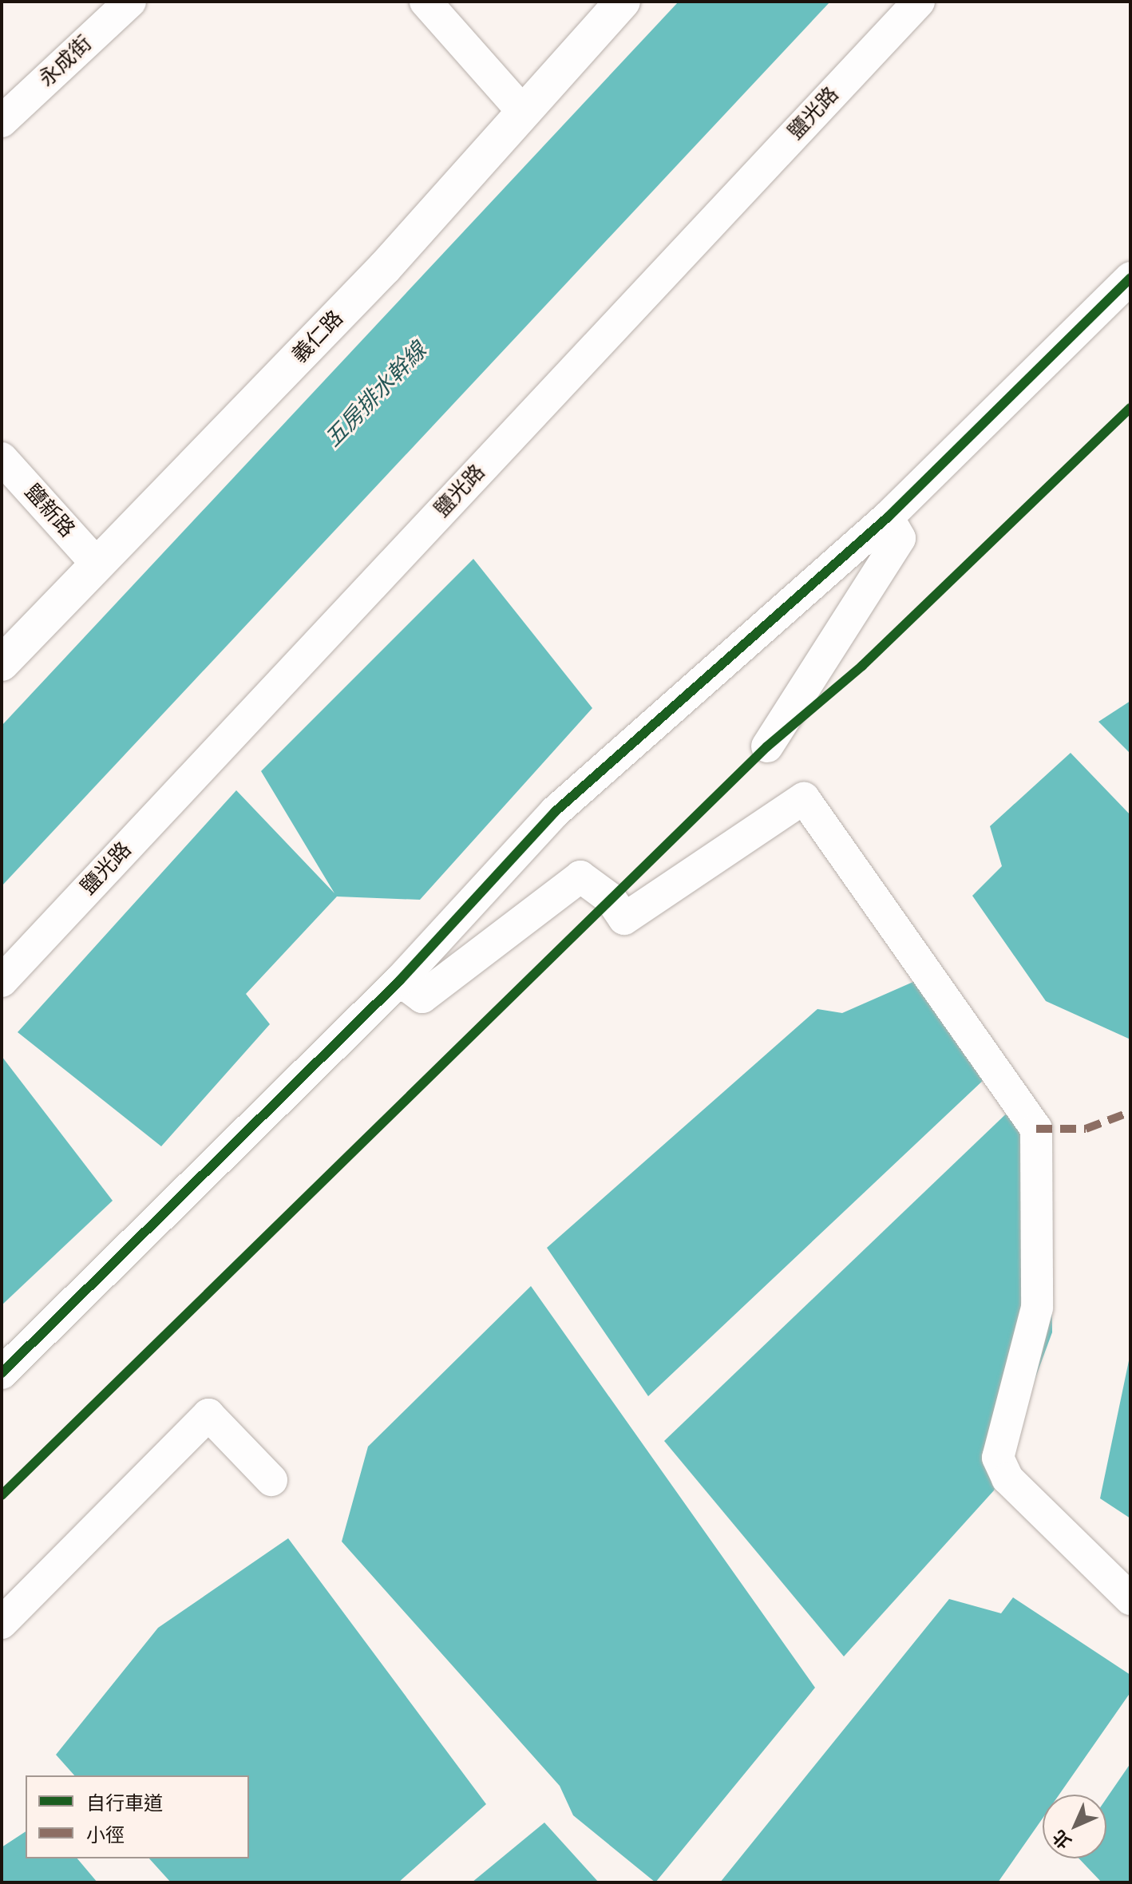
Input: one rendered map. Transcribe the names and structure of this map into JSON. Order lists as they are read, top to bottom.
{
  "streets": {
    "street": [
      "永成街",
      "鹽光路",
      "義仁路",
      "鹽新路"
    ]
  },
  "crossings": [
    ["義仁路", "鹽新路"]
  ],
  "water": ["五房排水幹線"],
  "legend": ["自行車道", "小徑"],
  "north": "bottom left"
}
